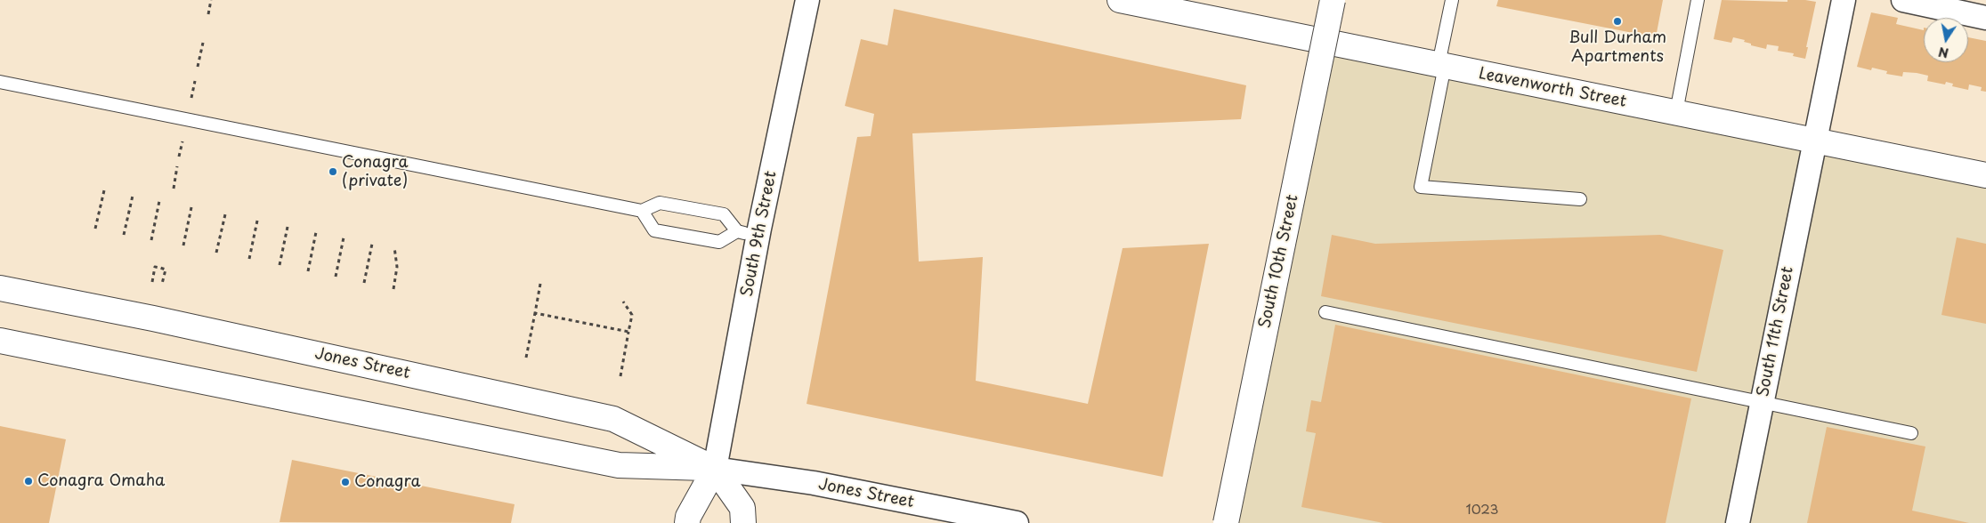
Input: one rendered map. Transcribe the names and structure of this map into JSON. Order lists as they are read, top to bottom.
{
  "streets": {
    "street": [
      "Leavenworth Street",
      "South 9th Street",
      "South 10th Street",
      "South 11th Street",
      "Jones Street"
    ]
  },
  "crossings": [
    ["Leavenworth Street", "South 11th Street"],
    ["South 9th Street", "Jones Street"]
  ],
  "places": [
    "Bull Durham Apartments",
    "Conagra (private)",
    "Conagra Omaha",
    "Conagra"
  ],
  "house_numbers": ["1023"],
  "north": "bottom"
}
